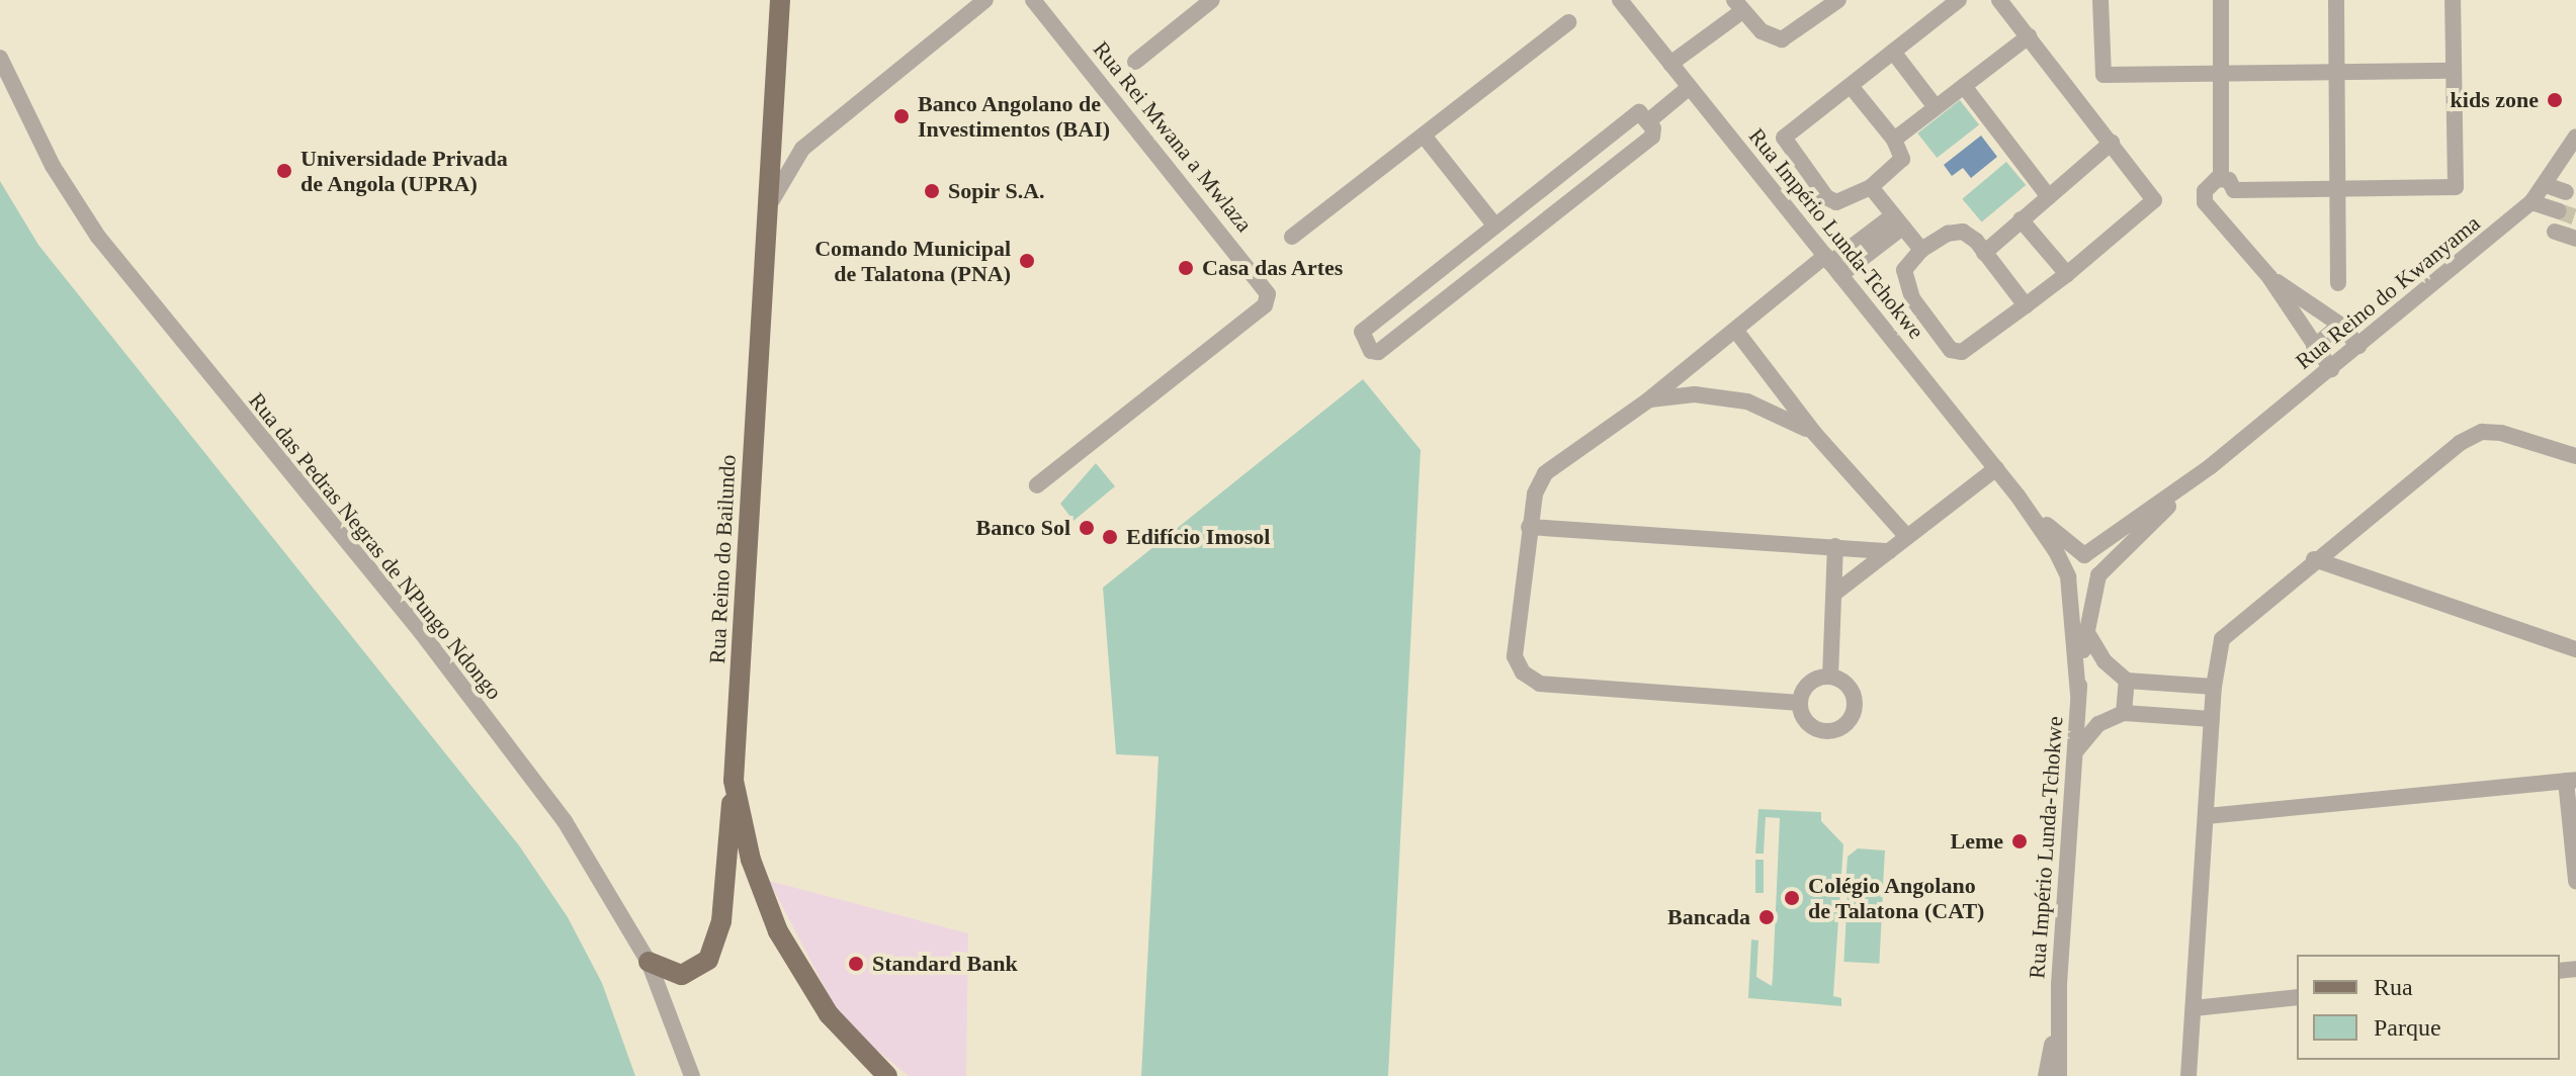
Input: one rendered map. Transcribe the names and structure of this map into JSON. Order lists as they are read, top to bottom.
{
  "streets": {
    "main road": ["Rua Reino do Bailundo"],
    "street": [
      "Rua Rei Mwana a Mwlaza",
      "Rua Império Lunda-Tchokwe",
      "Rua Reino do Kwanyama",
      "Rua das Pedras Negras de NPungo Ndongo"
    ]
  },
  "crossings": [
    ["Rua Império Lunda-Tchokwe", "Rua Reino do Kwanyama"]
  ],
  "places": [
    "kids zone",
    "Banco Angolano de Investimentos (BAI)",
    "Universidade Privada de Angola (UPRA)",
    "Sopir S.A.",
    "Comando Municipal de Talatona (PNA)",
    "Casa das Artes",
    "Banco Sol",
    "Edifício Imosol",
    "Leme",
    "Colégio Angolano de Talatona (CAT)",
    "Bancada",
    "Standard Bank"
  ],
  "legend": ["Rua", "Parque"]
}
